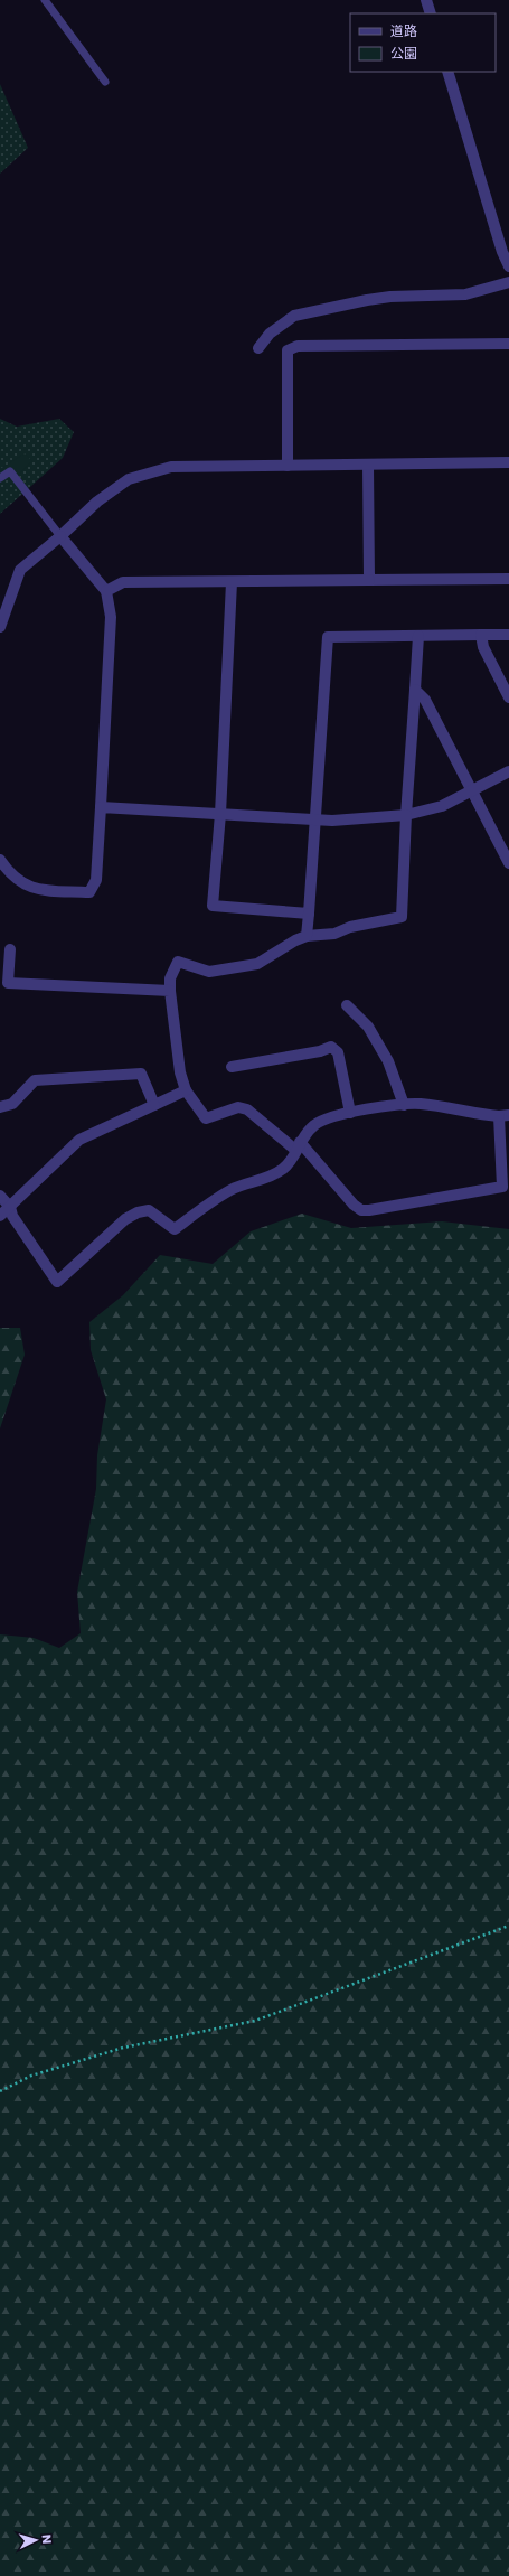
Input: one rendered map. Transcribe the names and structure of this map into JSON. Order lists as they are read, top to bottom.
{
  "legend": ["道路", "公園"],
  "north": "right"
}
